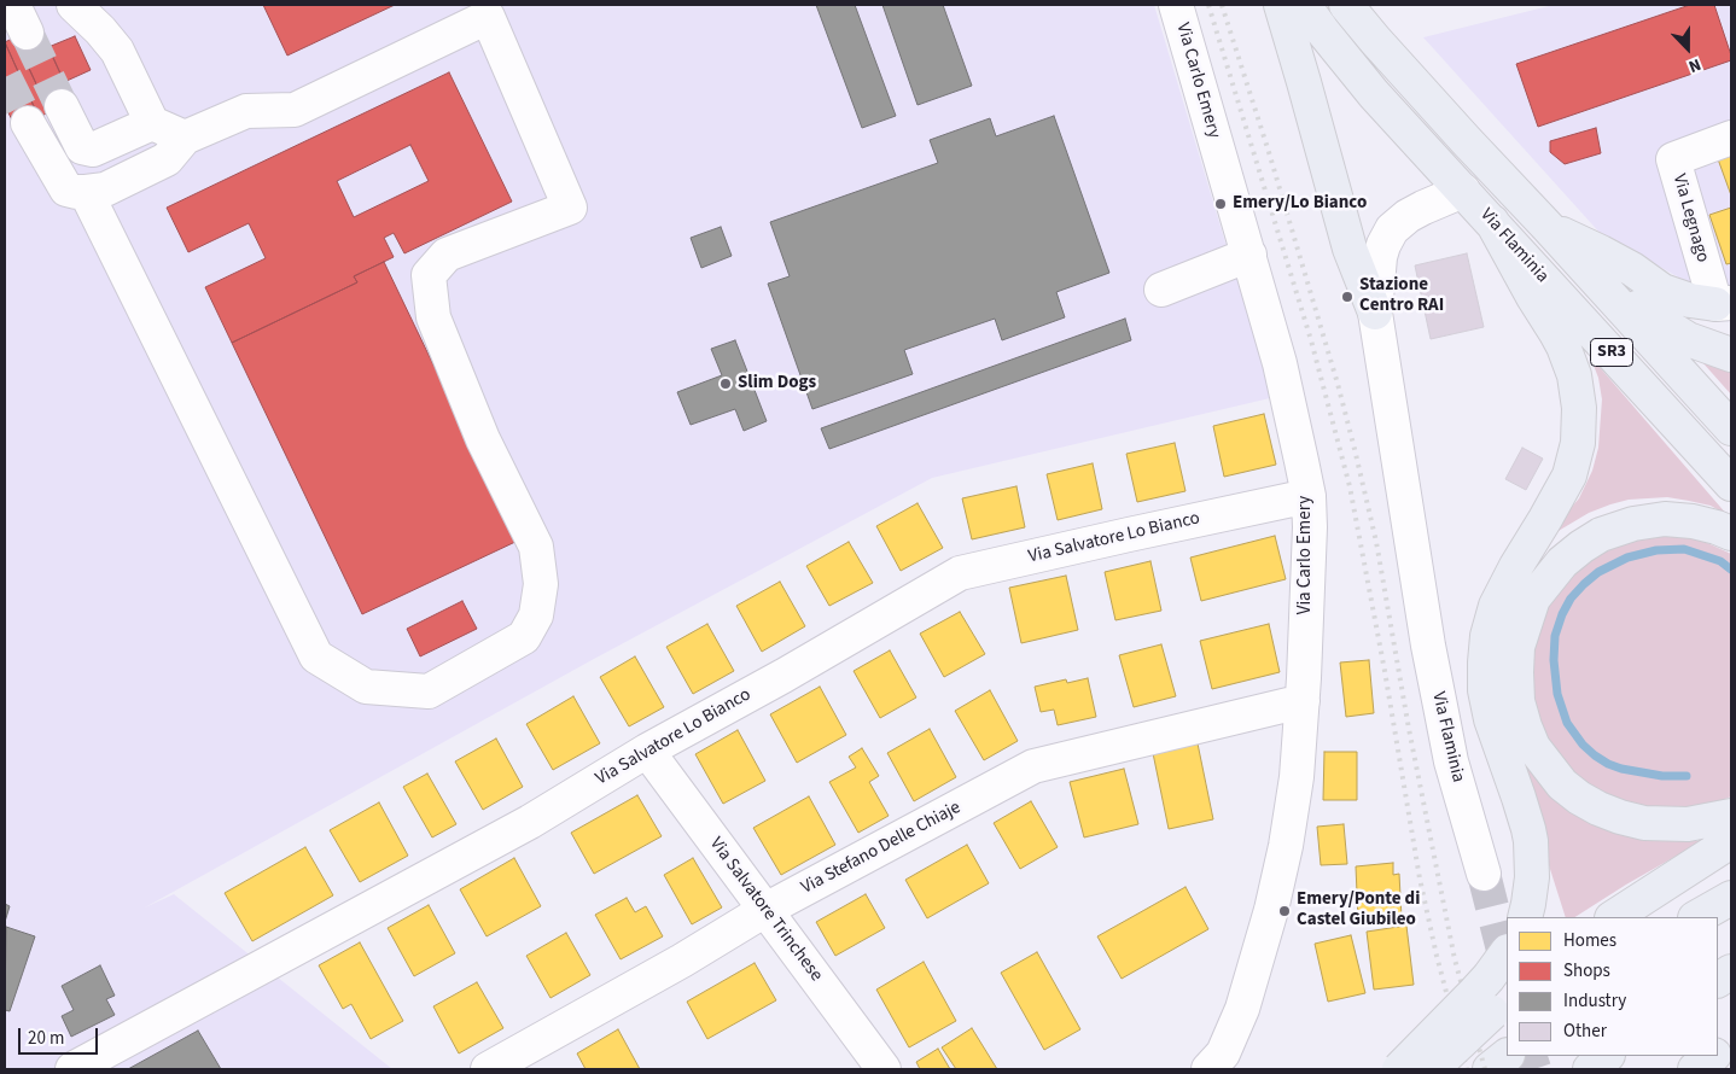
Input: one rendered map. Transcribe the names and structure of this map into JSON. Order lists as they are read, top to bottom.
{
  "streets": {
    "highway": ["Via Flaminia", "SR3"],
    "street": [
      "Via Carlo Emery",
      "Via Legnago",
      "Via Salvatore Lo Bianco",
      "Via Stefano Delle Chiaje",
      "Via Salvatore Trinchese"
    ]
  },
  "crossings": [
    ["Via Carlo Emery", "Via Salvatore Lo Bianco"],
    ["Via Carlo Emery", "Via Stefano Delle Chiaje"],
    ["Via Salvatore Lo Bianco", "Via Salvatore Trinchese"],
    ["Via Stefano Delle Chiaje", "Via Salvatore Trinchese"]
  ],
  "places": [
    "Emery/Lo Bianco",
    "Stazione Centro RAI",
    "Slim Dogs",
    "Emery/Ponte di Castel Giubileo"
  ],
  "legend": [
    "Homes",
    "Shops",
    "Industry",
    "Other"
  ],
  "scale_bar": "20 m",
  "north": "bottom"
}
